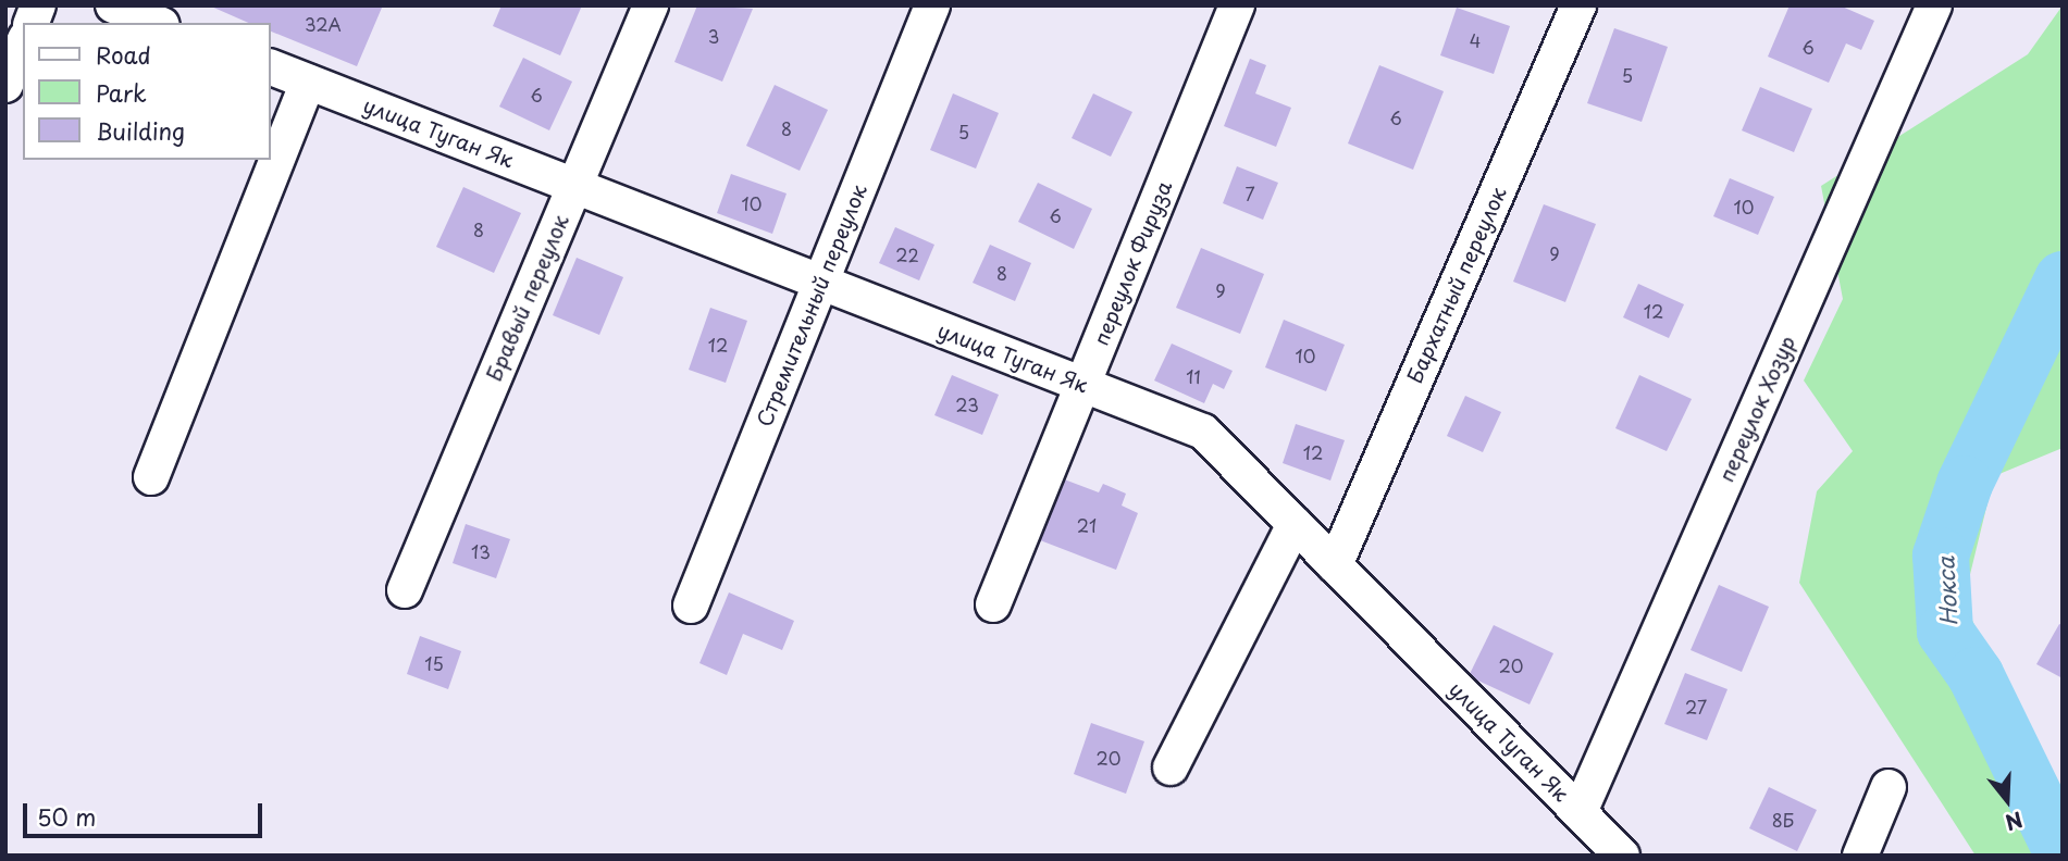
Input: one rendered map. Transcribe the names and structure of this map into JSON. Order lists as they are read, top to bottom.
{
  "streets": {
    "street": [
      "улица Туган Як",
      "переулок Фируза",
      "Бархатный переулок",
      "Бравый переулок",
      "Стремительный переулок",
      "переулок Хозур"
    ]
  },
  "crossings": [
    ["улица Туган Як", "переулок Фируза"],
    ["улица Туган Як", "Бархатный переулок"],
    ["улица Туган Як", "Бравый переулок"],
    ["улица Туган Як", "Стремительный переулок"],
    ["улица Туган Як", "переулок Хозур"]
  ],
  "water": ["Нокса"],
  "house_numbers": [
    "32А",
    "3",
    "4",
    "6",
    "5",
    "6",
    "6",
    "8",
    "5",
    "7",
    "10",
    "10",
    "6",
    "8",
    "9",
    "22",
    "8",
    "9",
    "12",
    "12",
    "10",
    "11",
    "23",
    "12",
    "21",
    "13",
    "15",
    "20",
    "27",
    "20",
    "8Б"
  ],
  "legend": ["Road", "Park", "Building"],
  "scale_bar": "50 m",
  "north": "bottom"
}
